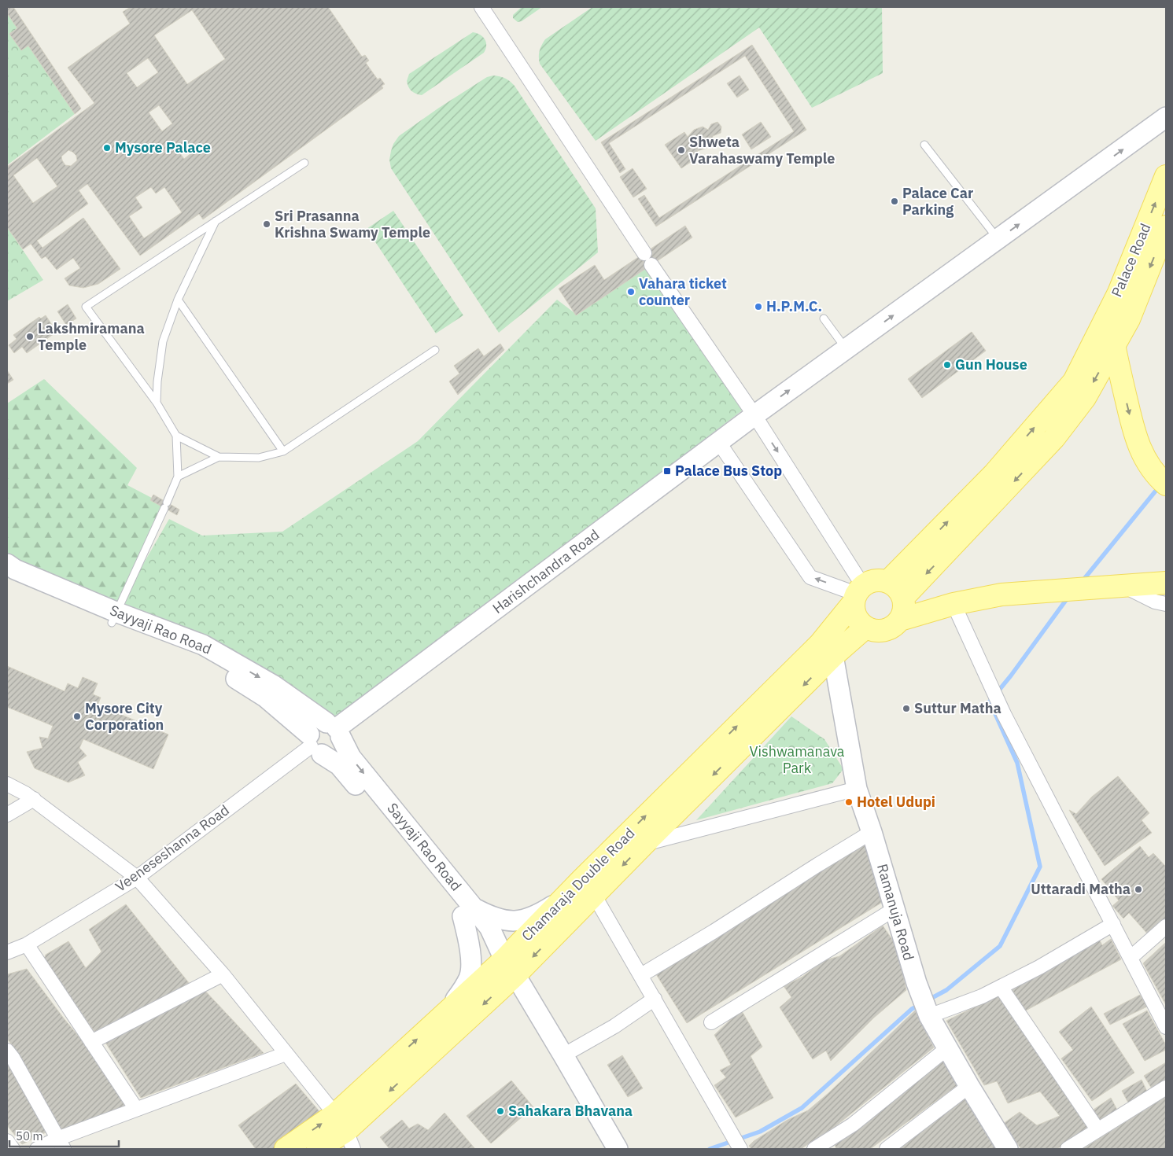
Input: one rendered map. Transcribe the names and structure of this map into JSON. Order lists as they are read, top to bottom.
{
  "streets": {
    "main road": [
      "Palace Road",
      "Harishchandra Road",
      "Sayyaji Rao Road",
      "Chamaraja Double Road",
      "Ramanuja Road"
    ],
    "street": ["Veeneseshanna Road"]
  },
  "crossings": [
    ["Harishchandra Road", "Sayyaji Rao Road"],
    ["Harishchandra Road", "Veeneseshanna Road"],
    ["Sayyaji Rao Road", "Veeneseshanna Road"],
    ["Sayyaji Rao Road", "Chamaraja Double Road"]
  ],
  "parks": ["Vishwamanava Park"],
  "places": {
    "other": [
      "Mysore Palace",
      "Shweta Varahaswamy Temple",
      "Palace Car Parking",
      "Sri Prasanna Krishna Swamy Temple",
      "Vahara ticket counter",
      "H.P.M.C.",
      "Lakshmiramana Temple",
      "Gun House",
      "Suttur Matha",
      "Mysore City Corporation",
      "Hotel Udupi",
      "Uttaradi Matha",
      "Sahakara Bhavana"
    ],
    "transit": ["Palace Bus Stop"]
  },
  "scale_bar": "50 m"
}
